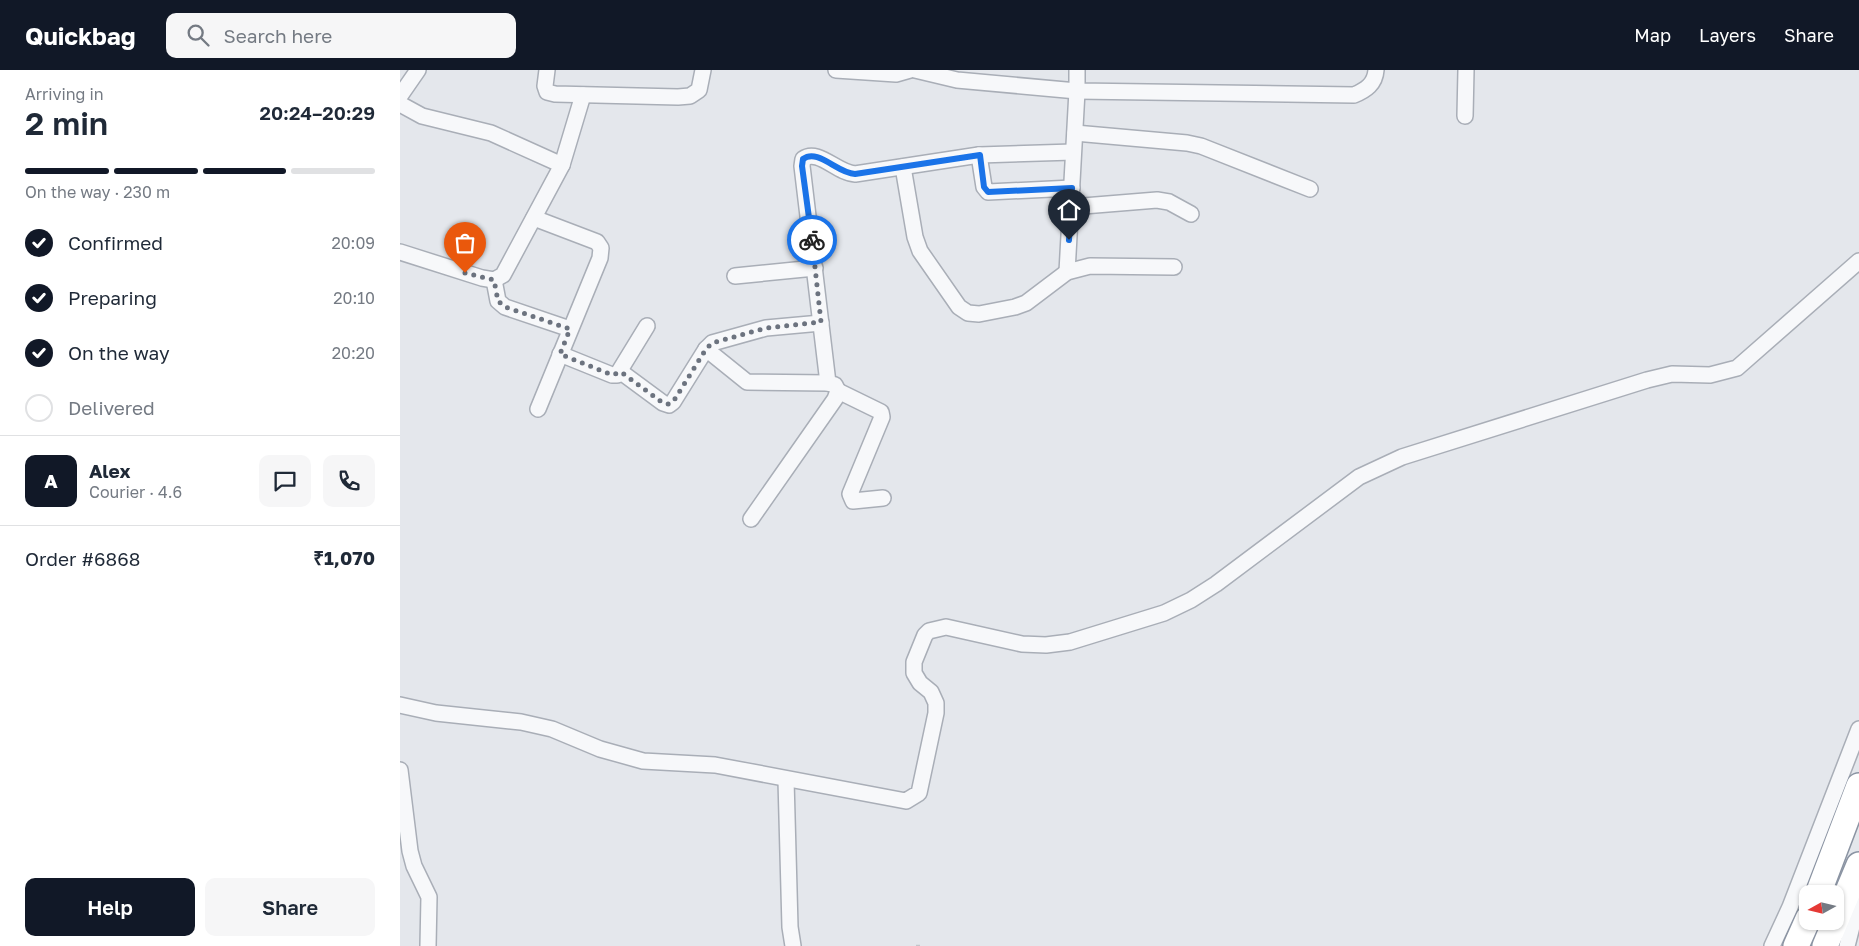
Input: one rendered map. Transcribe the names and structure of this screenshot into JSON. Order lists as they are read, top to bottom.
{
  "north": "left",
  "page": {
    "header": "Quickbag",
    "search": "Search here",
    "nav": ["Map", "Layers", "Share"],
    "heading": ["2 min", "Arriving in", "20:24–20:29"],
    "panel": [
      "Alex",
      "Courier · 4.6",
      "Order #6868",
      "₹1,070"
    ],
    "bar": "On the way · 230 m",
    "list": [
      ["Confirmed", "20:09"],
      ["Preparing", "20:10"],
      ["On the way", "20:20"],
      "Delivered"
    ],
    "round": "A",
    "buttons": ["Help", "Share"]
  }
}
